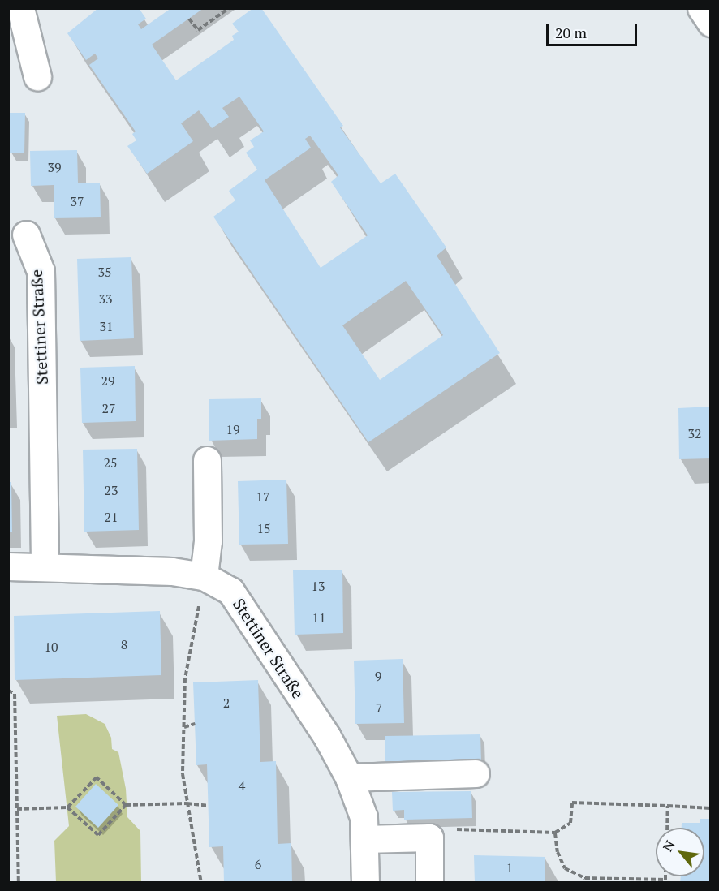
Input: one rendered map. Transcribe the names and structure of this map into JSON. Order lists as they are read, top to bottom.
{
  "streets": {
    "street": ["Stettiner Straße"]
  },
  "house_numbers": [
    "39",
    "37",
    "35",
    "33",
    "31",
    "29",
    "27",
    "19",
    "32",
    "25",
    "23",
    "17",
    "21",
    "15",
    "13",
    "11",
    "8",
    "10",
    "9",
    "2",
    "7",
    "4",
    "6",
    "1"
  ],
  "scale_bar": "20 m",
  "north": "top left"
}
